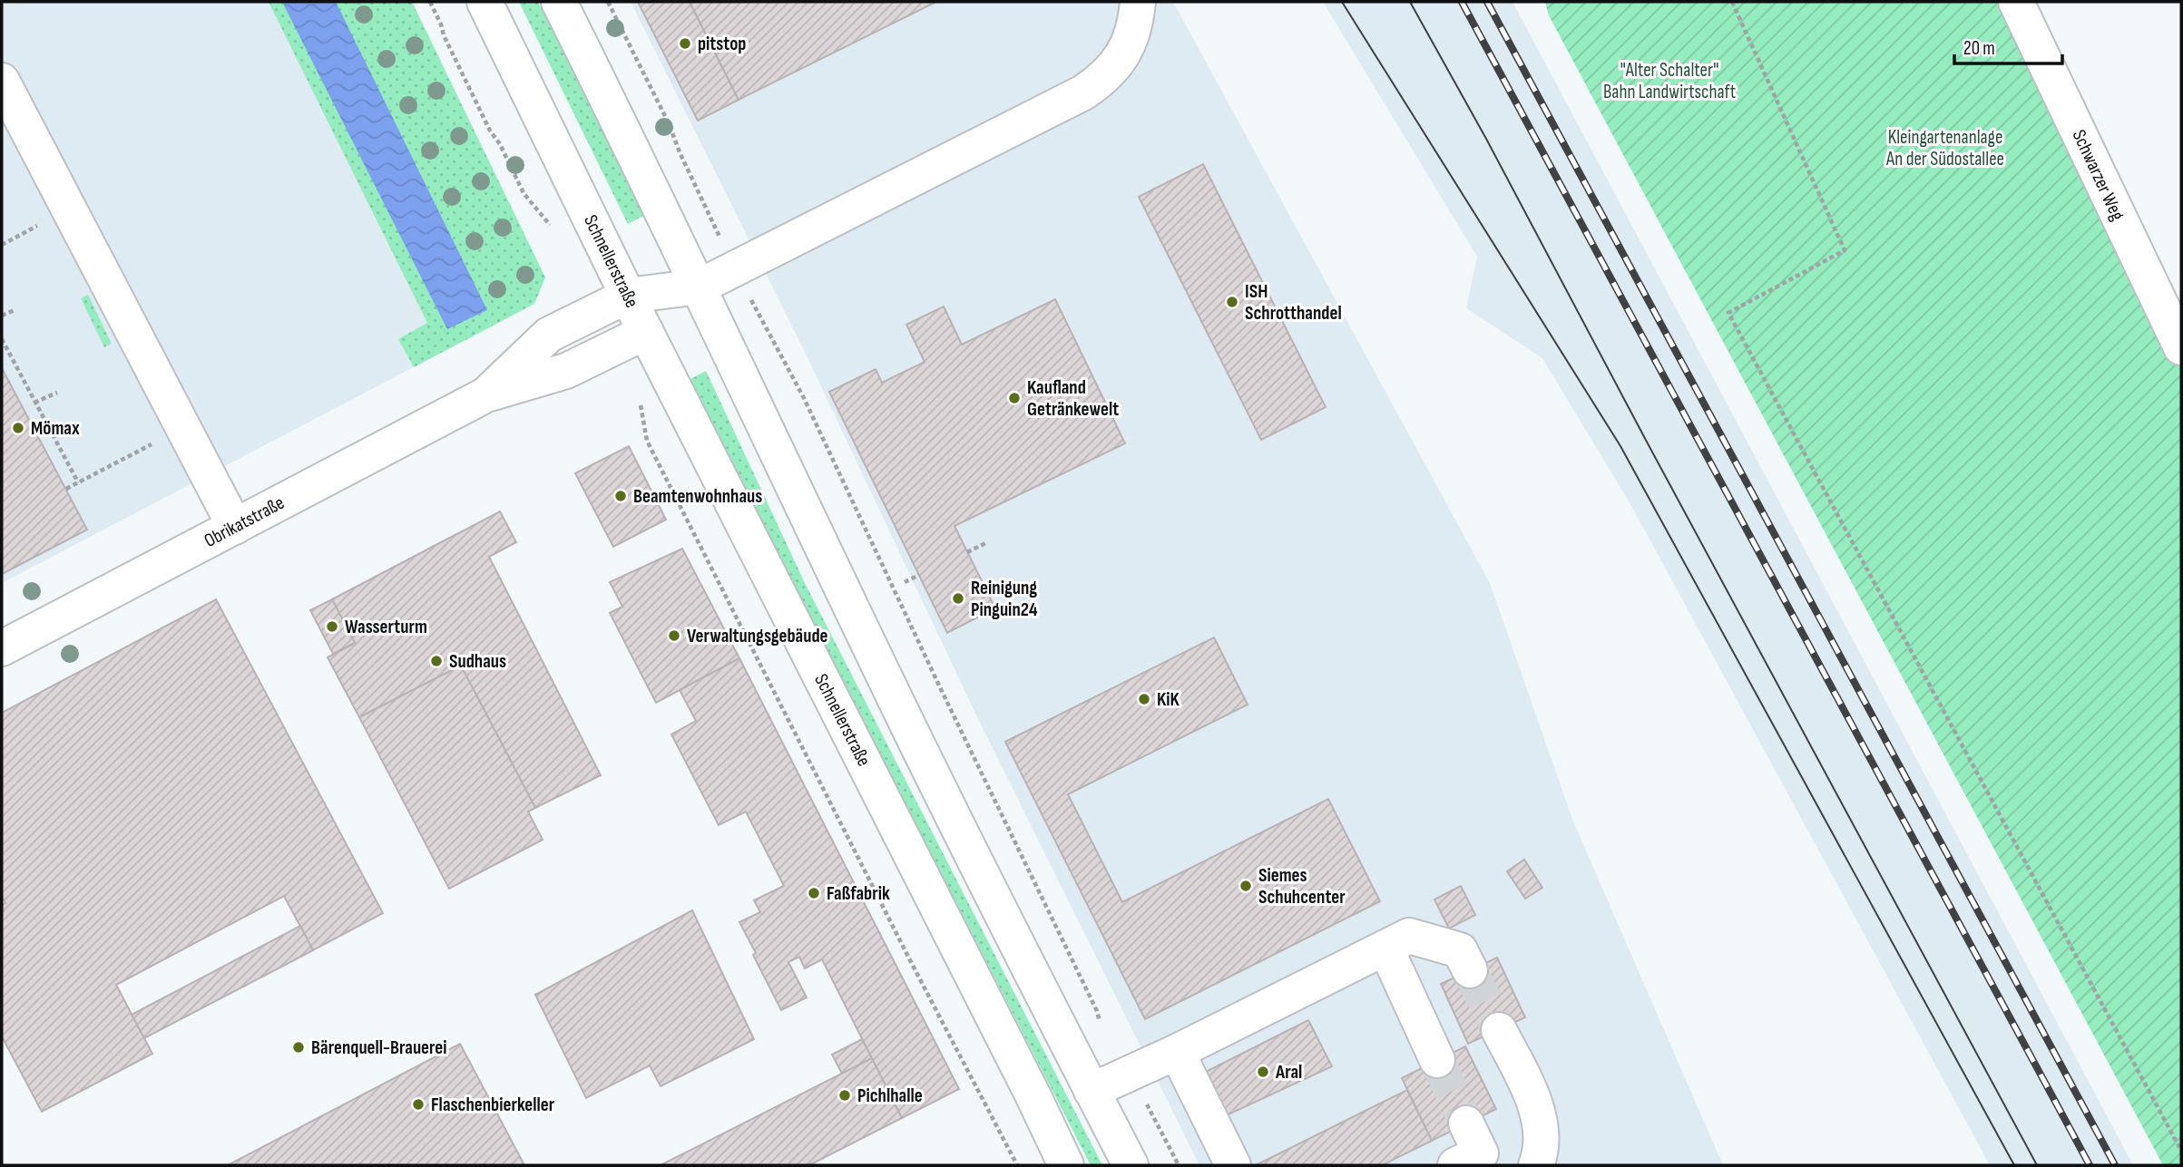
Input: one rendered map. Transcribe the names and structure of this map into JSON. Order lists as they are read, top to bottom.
{
  "streets": {
    "main road": ["Schwarzer Weg", "Schnellerstraße", "Obrikatstraße"]
  },
  "crossings": [
    ["Schnellerstraße", "Obrikatstraße"]
  ],
  "parks": ["\"Alter Schalter\" Bahn Landwirtschaft", "Kleingartenanlage An der Südostallee"],
  "places": [
    "pitstop",
    "ISH Schrotthandel",
    "Kaufland Getränkewelt",
    "Mömax",
    "Beamtenwohnhaus",
    "Reinigung Pinguin24",
    "Wasserturm",
    "Verwaltungsgebäude",
    "Sudhaus",
    "KiK",
    "Siemes Schuhcenter",
    "Faßfabrik",
    "Bärenquell-Brauerei",
    "Aral",
    "Pichlhalle",
    "Flaschenbierkeller"
  ],
  "scale_bar": "20 m"
}
